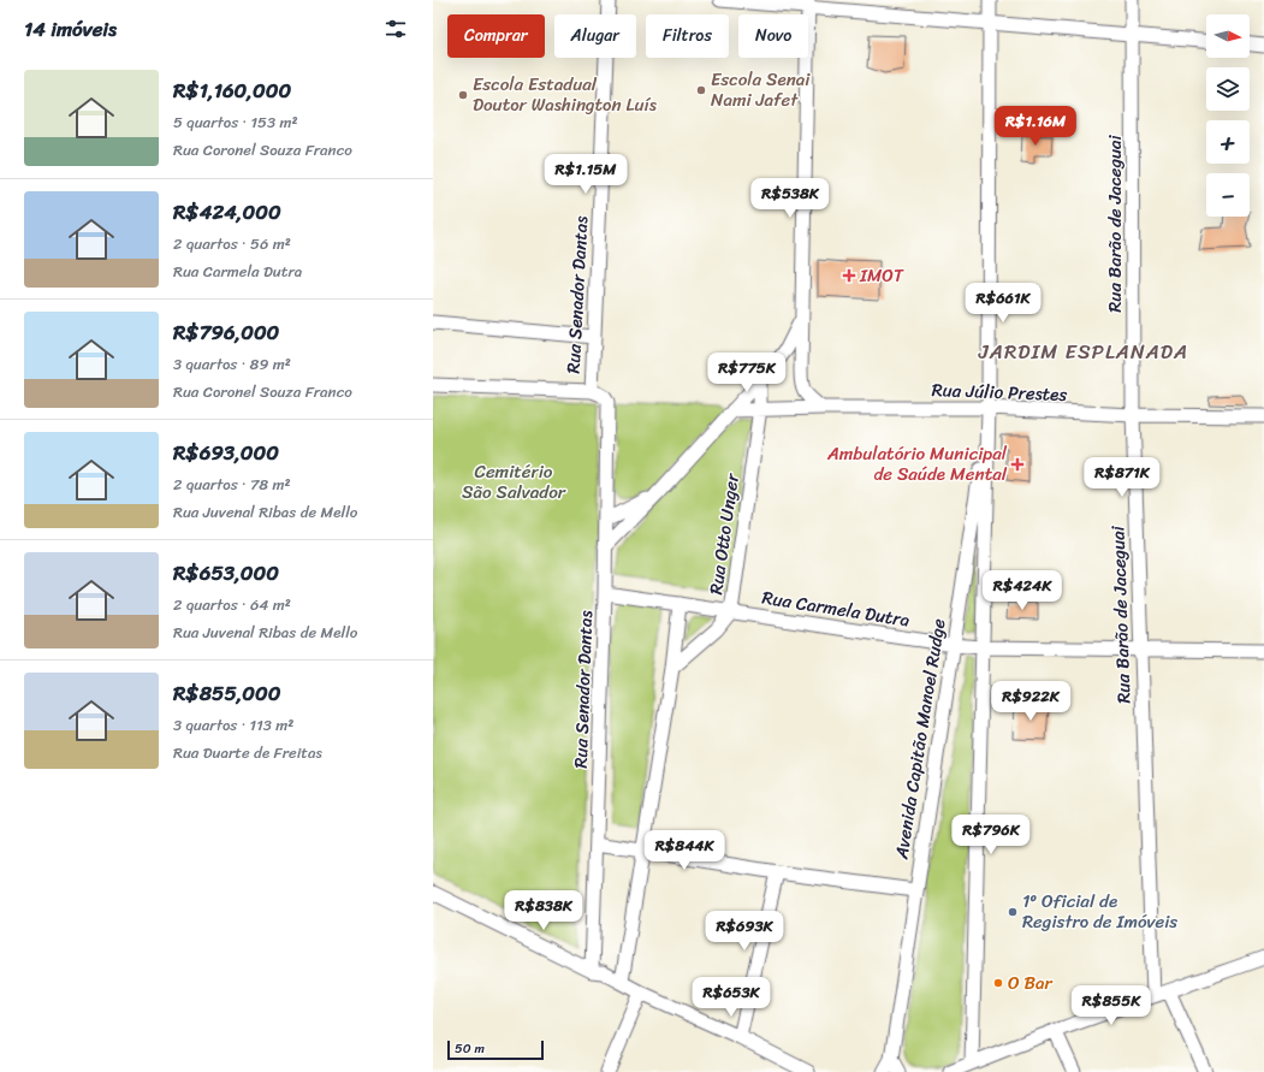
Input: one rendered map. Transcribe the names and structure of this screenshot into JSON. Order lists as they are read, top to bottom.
{
  "streets": {
    "street": [
      "Rua Barão de Jaceguai",
      "Rua Senador Dantas",
      "Rua Júlio Prestes",
      "Rua Otto Unger",
      "Rua Carmela Dutra",
      "Avenida Capitão Manoel Rudge"
    ]
  },
  "crossings": [
    ["Rua Barão de Jaceguai", "Rua Júlio Prestes"],
    ["Rua Barão de Jaceguai", "Rua Carmela Dutra"],
    ["Rua Senador Dantas", "Rua Carmela Dutra"],
    ["Rua Júlio Prestes", "Rua Otto Unger"],
    ["Rua Júlio Prestes", "Avenida Capitão Manoel Rudge"],
    ["Rua Otto Unger", "Rua Carmela Dutra"],
    ["Rua Carmela Dutra", "Avenida Capitão Manoel Rudge"]
  ],
  "districts": ["JARDIM ESPLANADA"],
  "parks": ["Cemitério São Salvador"],
  "places": {
    "other": [
      "Escola Senai Nami Jafet",
      "Escola Estadual Doutor Washington Luís",
      "1º Oficial de Registro de Imóveis",
      "O Bar"
    ],
    "health": ["IMOT", "Ambulatório Municipal de Saúde Mental"]
  },
  "scale_bar": "50 m",
  "north": "right",
  "page": {
    "heading": "14 imóveis",
    "map_buttons": ["+", "−"],
    "chip": [
      "Comprar",
      "Alugar",
      "Filtros",
      "Novo"
    ],
    "list": [
      {
        "name": "R$1,160,000",
        "note": "5 quartos · 153 m² · Rua Coronel Souza Franco"
      },
      {
        "name": "R$424,000",
        "note": "2 quartos · 56 m² · Rua Carmela Dutra"
      },
      {
        "name": "R$796,000",
        "note": "3 quartos · 89 m² · Rua Coronel Souza Franco"
      },
      {
        "name": "R$693,000",
        "note": "2 quartos · 78 m² · Rua Juvenal Ribas de Mello"
      },
      {
        "name": "R$653,000",
        "note": "2 quartos · 64 m² · Rua Juvenal Ribas de Mello"
      },
      {
        "name": "R$855,000",
        "note": "3 quartos · 113 m² · Rua Duarte de Freitas"
      }
    ],
    "price": [
      "R$1.16M",
      "R$1.15M",
      "R$538K",
      "R$661K",
      "R$775K",
      "R$871K",
      "R$424K",
      "R$922K",
      "R$796K",
      "R$844K",
      "R$838K",
      "R$693K",
      "R$653K",
      "R$855K"
    ],
    "scale": "50 m"
  }
}
